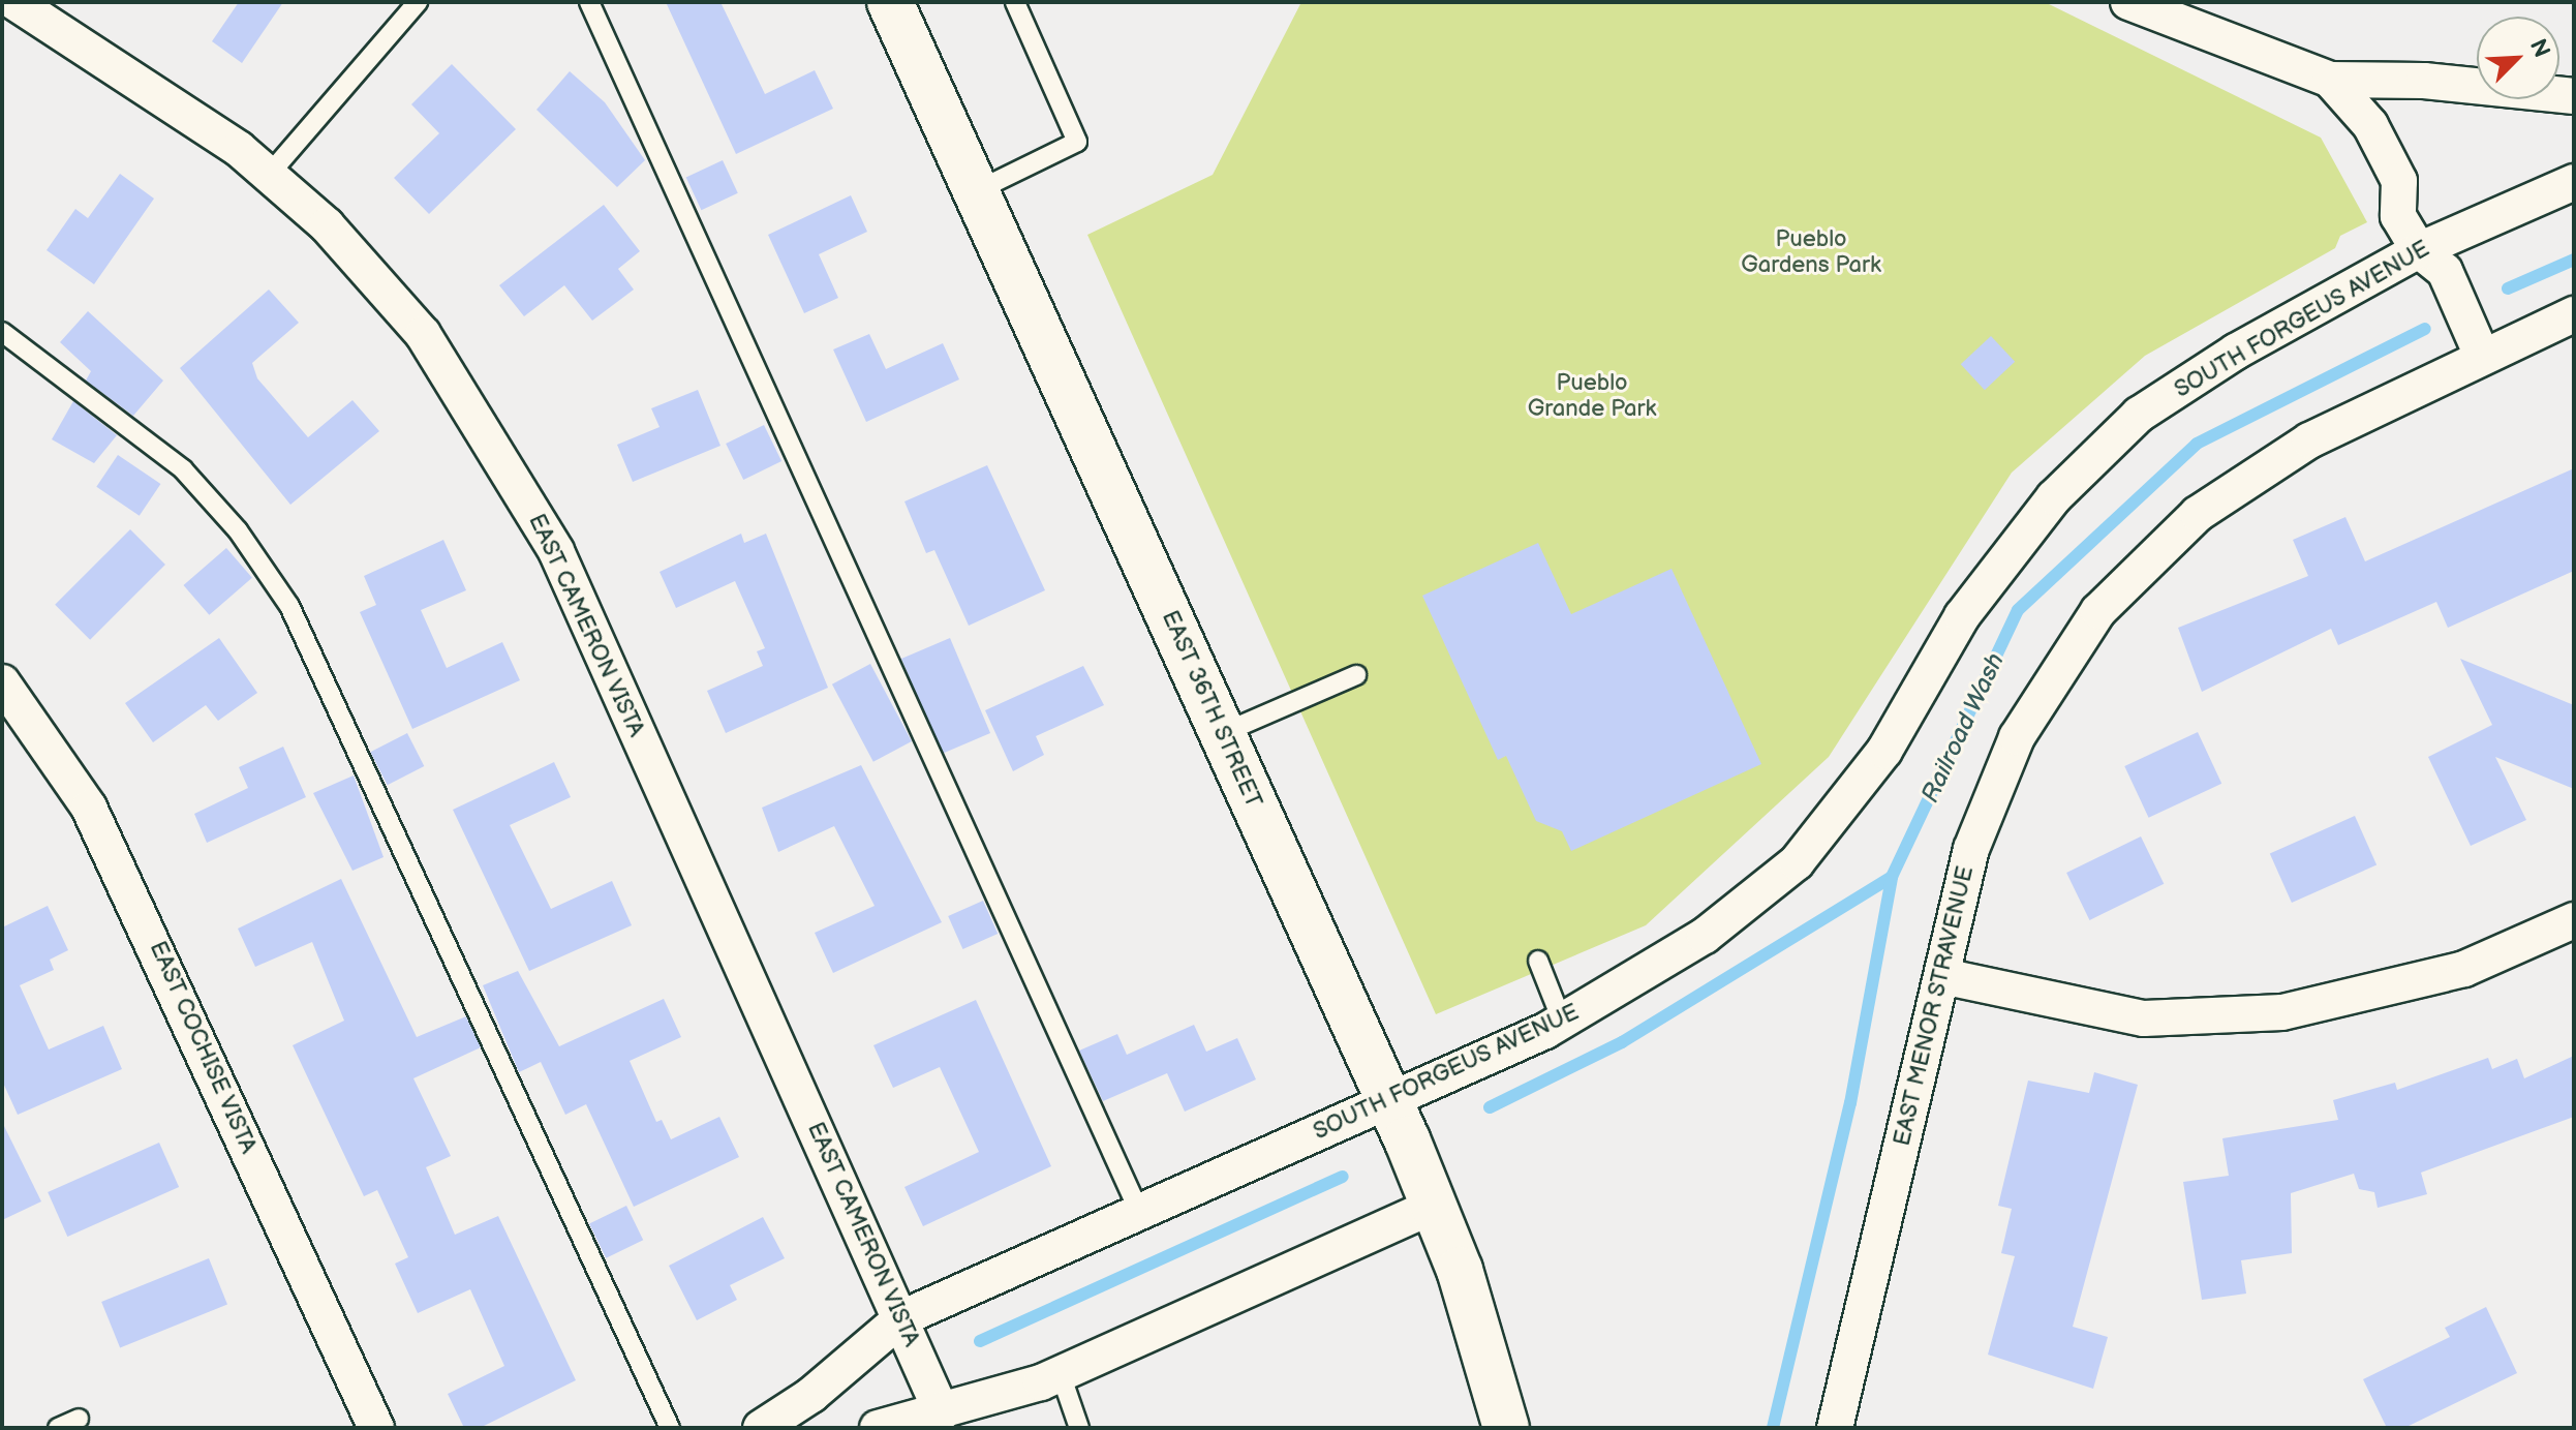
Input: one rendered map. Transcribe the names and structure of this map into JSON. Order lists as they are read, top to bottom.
{
  "streets": {
    "main road": ["EAST 36TH STREET"],
    "street": [
      "SOUTH FORGEUS AVENUE",
      "EAST CAMERON VISTA",
      "EAST MENOR STRAVENUE",
      "EAST COCHISE VISTA"
    ]
  },
  "crossings": [
    ["SOUTH FORGEUS AVENUE", "EAST CAMERON VISTA"],
    ["SOUTH FORGEUS AVENUE", "EAST 36TH STREET"]
  ],
  "water": ["Railroad Wash"],
  "parks": ["Pueblo Gardens Park", "Pueblo Grande Park"],
  "north": "top right"
}
